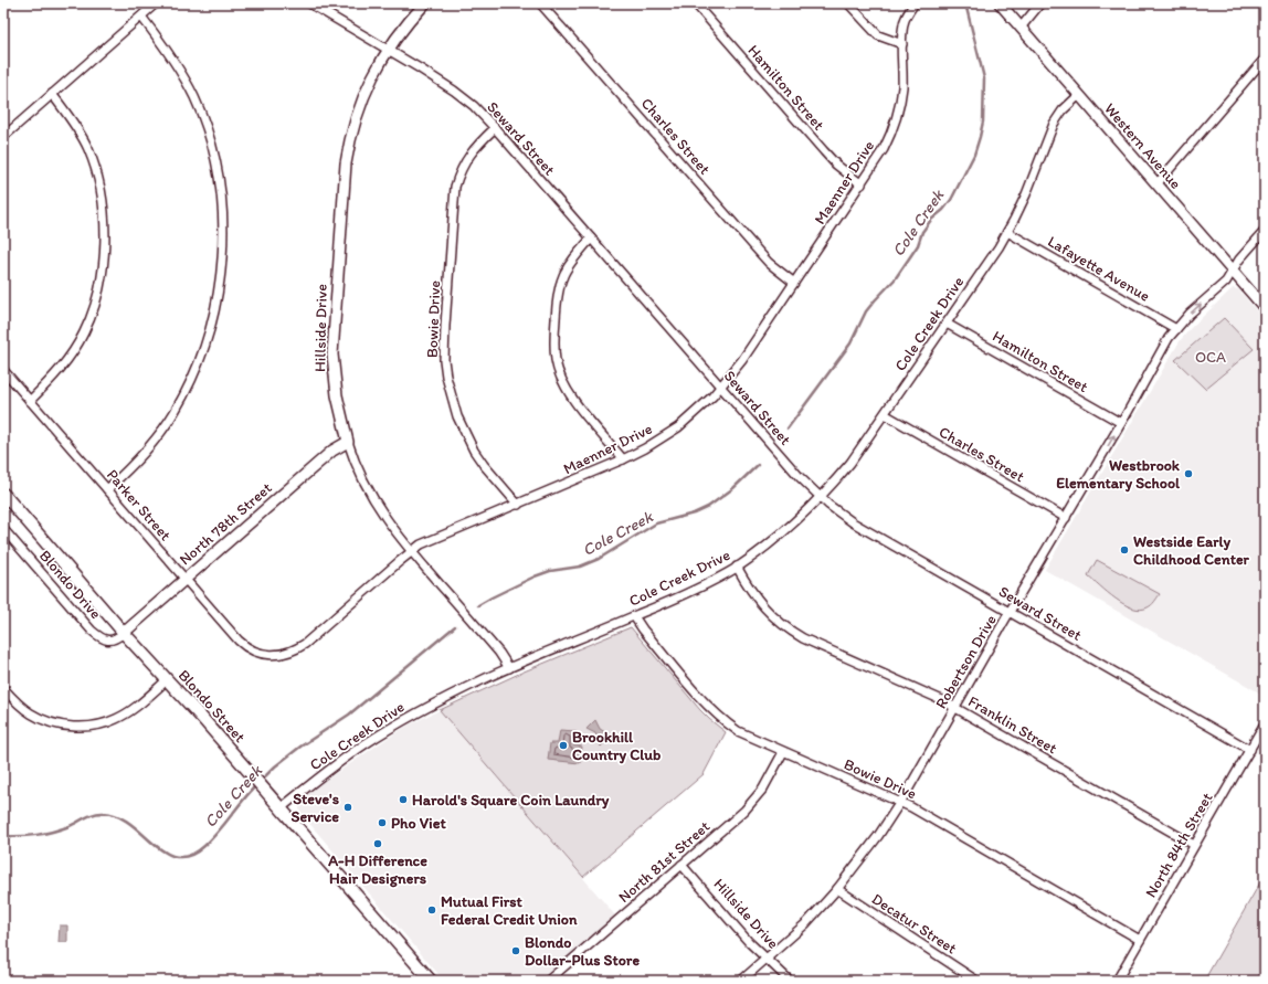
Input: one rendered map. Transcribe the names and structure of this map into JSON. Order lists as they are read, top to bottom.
{
  "streets": {
    "main road": ["Blondo Street"],
    "street": [
      "Hamilton Street",
      "Charles Street",
      "Seward Street",
      "Western Avenue",
      "Maenner Drive",
      "Lafayette Avenue",
      "Bowie Drive",
      "Cole Creek Drive",
      "Hillside Drive",
      "Parker Street",
      "North 78th Street",
      "Blondo Drive",
      "Robertson Drive",
      "Franklin Street",
      "North 84th Street",
      "North 81st Street",
      "Decatur Street"
    ]
  },
  "crossings": [
    ["Hamilton Street", "Maenner Drive"],
    ["Hamilton Street", "Cole Creek Drive"],
    ["Hamilton Street", "Robertson Drive"],
    ["Charles Street", "Maenner Drive"],
    ["Charles Street", "Cole Creek Drive"],
    ["Charles Street", "Robertson Drive"],
    ["Seward Street", "Maenner Drive"],
    ["Seward Street", "Bowie Drive"],
    ["Seward Street", "Cole Creek Drive"],
    ["Seward Street", "Hillside Drive"],
    ["Seward Street", "Robertson Drive"],
    ["Seward Street", "North 84th Street"],
    ["Western Avenue", "Cole Creek Drive"],
    ["Western Avenue", "Robertson Drive"],
    ["Maenner Drive", "Bowie Drive"],
    ["Maenner Drive", "Hillside Drive"],
    ["Maenner Drive", "Parker Street"],
    ["Lafayette Avenue", "Cole Creek Drive"],
    ["Lafayette Avenue", "Robertson Drive"],
    ["Bowie Drive", "Cole Creek Drive"],
    ["Bowie Drive", "Robertson Drive"],
    ["Bowie Drive", "North 84th Street"],
    ["Bowie Drive", "North 81st Street"],
    ["Cole Creek Drive", "Hillside Drive"],
    ["Cole Creek Drive", "Blondo Street"],
    ["Cole Creek Drive", "Franklin Street"],
    ["Hillside Drive", "North 78th Street"],
    ["Hillside Drive", "Robertson Drive"],
    ["Hillside Drive", "North 81st Street"],
    ["Parker Street", "North 78th Street"],
    ["North 78th Street", "Blondo Drive"],
    ["North 78th Street", "Blondo Street"],
    ["Blondo Drive", "Blondo Street"],
    ["Robertson Drive", "Franklin Street"],
    ["Robertson Drive", "Decatur Street"],
    ["Franklin Street", "North 84th Street"]
  ],
  "water": ["Cole Creek"],
  "parks": ["OCA"],
  "places": [
    "Westbrook Elementary School",
    "Westside Early Childhood Center",
    "Brookhill Country Club",
    "Harold's Square Coin Laundry",
    "Steve's Service",
    "Pho Viet",
    "A-H Difference Hair Designers",
    "Mutual First Federal Credit Union",
    "Blondo Dollar-Plus Store"
  ]
}
